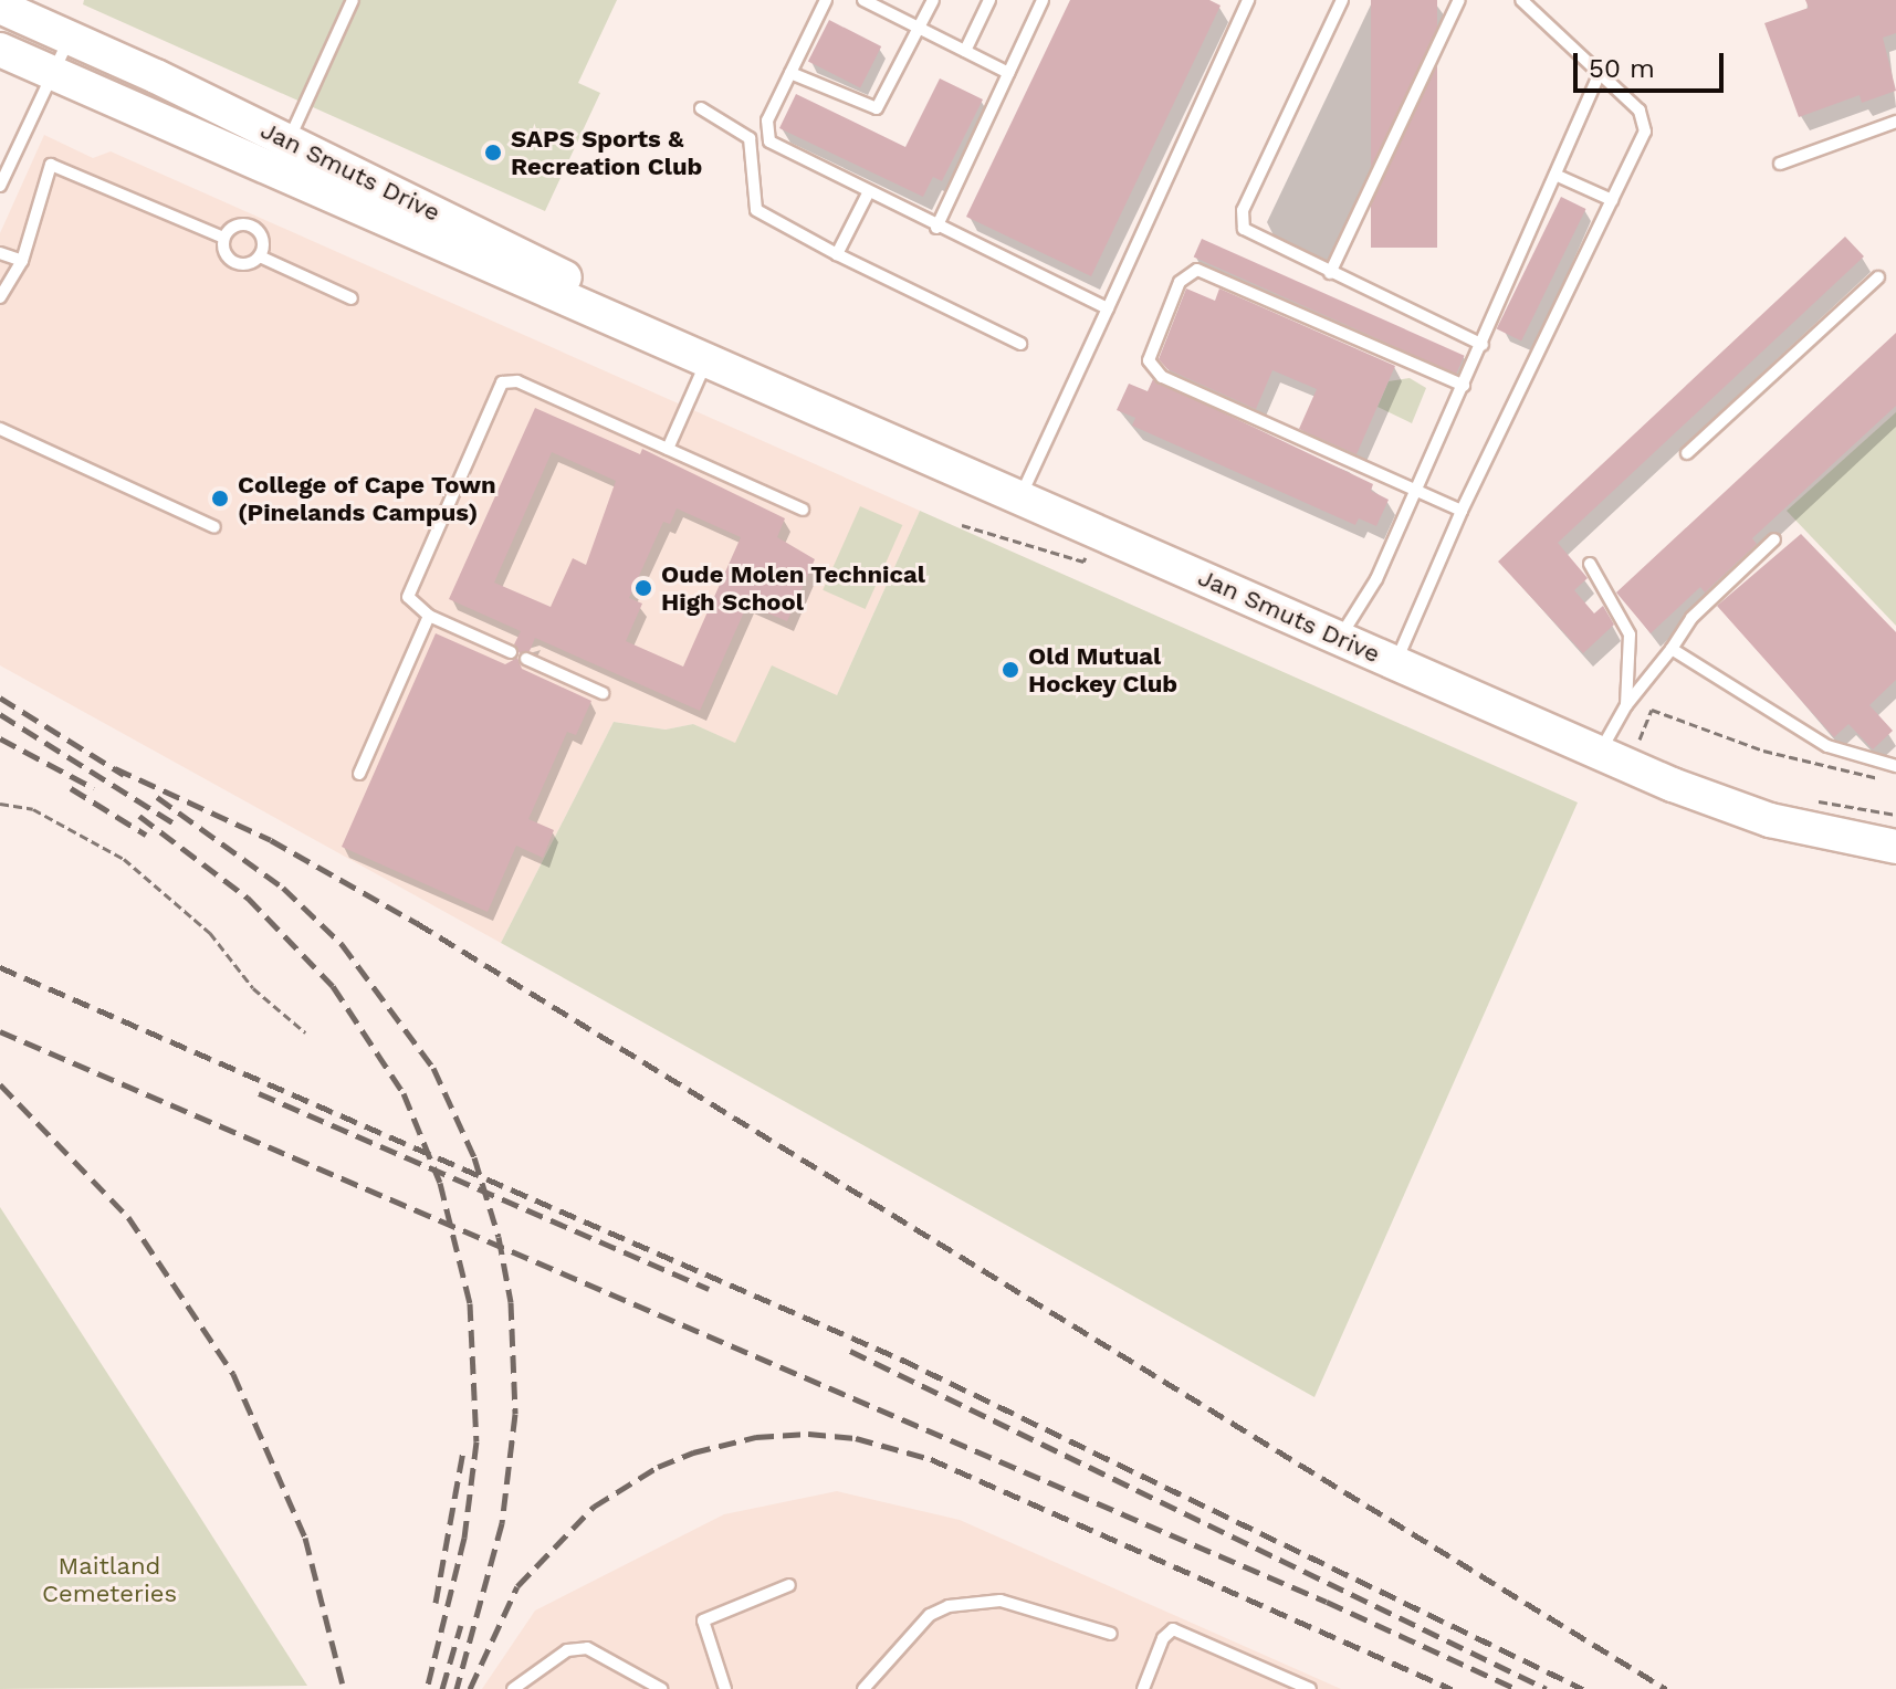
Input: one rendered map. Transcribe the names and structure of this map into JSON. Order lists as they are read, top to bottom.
{
  "streets": {
    "main road": ["Jan Smuts Drive"]
  },
  "parks": ["Maitland Cemeteries"],
  "places": [
    "SAPS Sports & Recreation Club",
    "College of Cape Town (Pinelands Campus)",
    "Oude Molen Technical High School",
    "Old Mutual Hockey Club"
  ],
  "scale_bar": "50 m"
}
